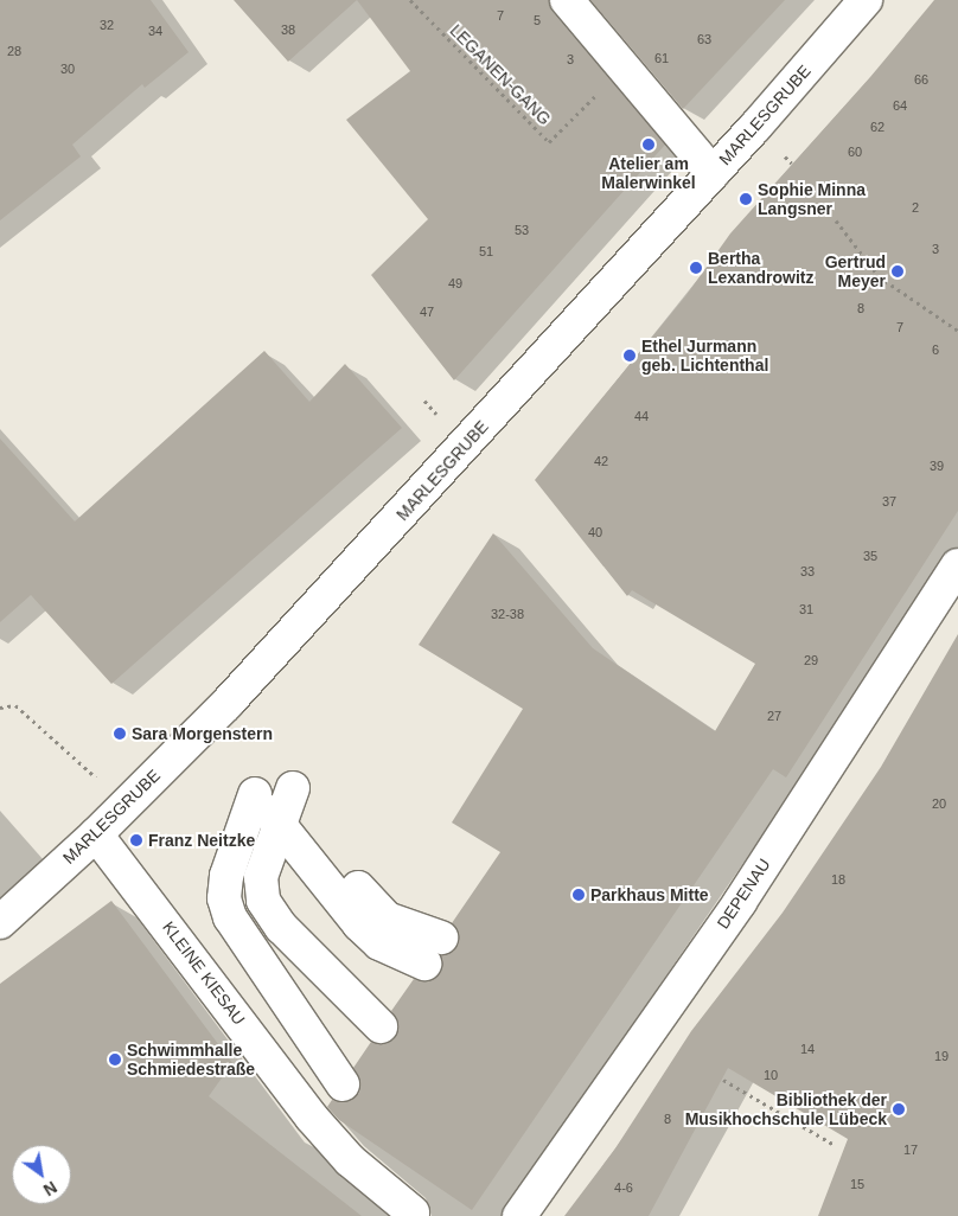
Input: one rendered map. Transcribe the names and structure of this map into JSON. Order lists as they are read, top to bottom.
{
  "streets": {
    "street": ["MARLESGRUBE", "DEPENAU", "KLEINE KIESAU"],
    "path": ["LEGANEN-GANG"]
  },
  "crossings": [
    ["MARLESGRUBE", "KLEINE KIESAU"]
  ],
  "places": [
    "Atelier am Malerwinkel",
    "Sophie Minna Langsner",
    "Bertha Lexandrowitz",
    "Gertrud Meyer",
    "Ethel Jurmann geb. Lichtenthal",
    "Sara Morgenstern",
    "Franz Neitzke",
    "Parkhaus Mitte",
    "Schwimmhalle Schmiedestraße",
    "Bibliothek der Musikhochschule Lübeck"
  ],
  "house_numbers": [
    "7",
    "5",
    "32",
    "38",
    "34",
    "63",
    "28",
    "61",
    "3",
    "30",
    "66",
    "64",
    "62",
    "60",
    "2",
    "53",
    "3",
    "51",
    "49",
    "8",
    "47",
    "7",
    "6",
    "44",
    "42",
    "39",
    "37",
    "40",
    "35",
    "33",
    "31",
    "32-38",
    "29",
    "27",
    "20",
    "18",
    "14",
    "19",
    "10",
    "8",
    "17",
    "15",
    "4-6"
  ],
  "north": "bottom right"
}
